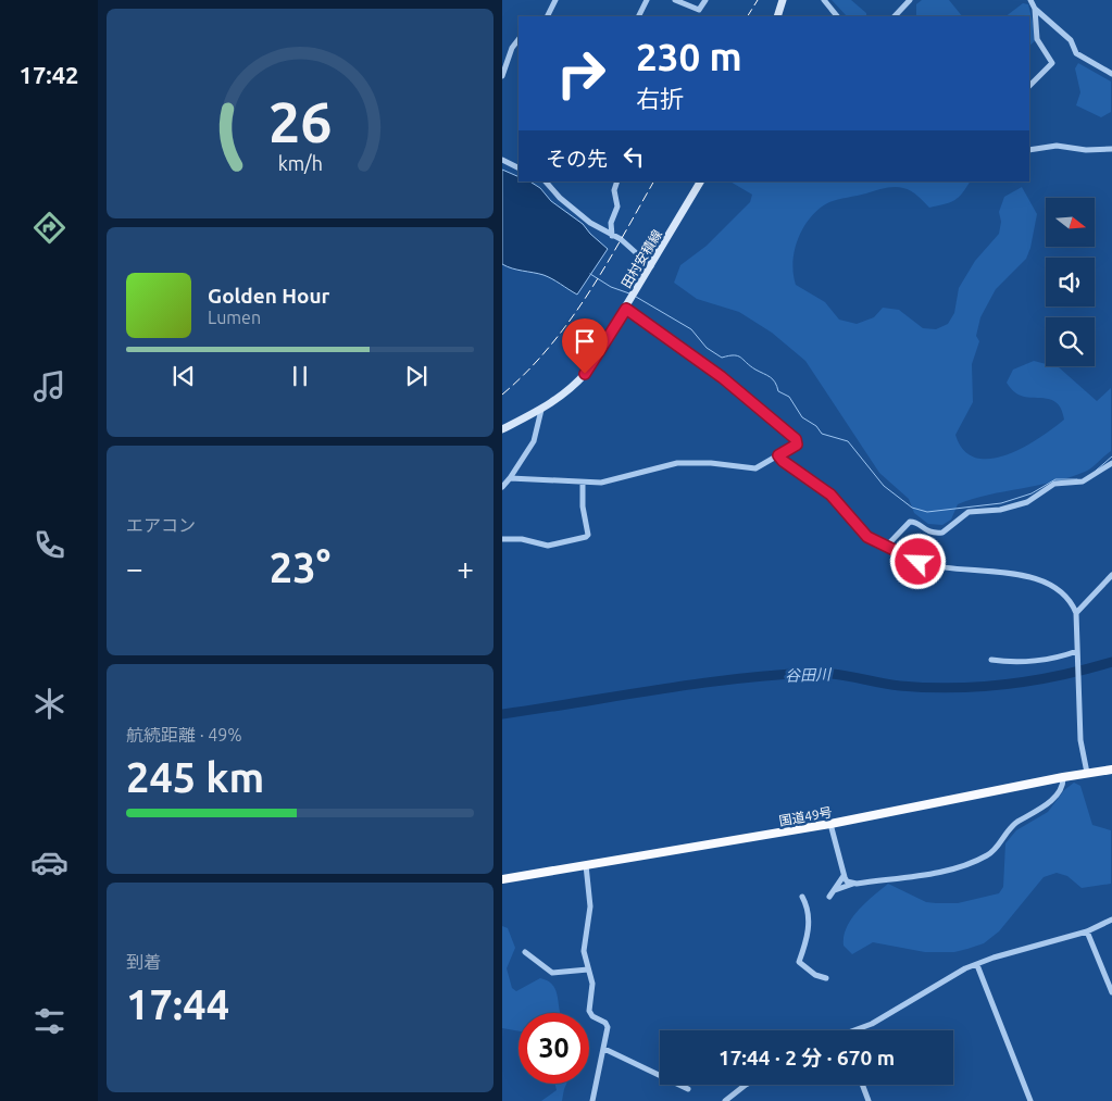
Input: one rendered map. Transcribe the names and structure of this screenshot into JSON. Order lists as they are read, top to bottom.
{
  "streets": {
    "highway": ["国道49号"],
    "main road": ["田村安積線"]
  },
  "water": ["谷田川"],
  "north": "right",
  "page": {
    "tabs": "17:42",
    "turn": ["230 m", "右折"],
    "then": "その先",
    "song": ["Golden Hour", "Lumen"],
    "tile": [
      "エアコン",
      ["航続距離 · 49%", "245 km"],
      ["到着", "17:44"]
    ],
    "heat": ["−", "23°", "+"],
    "limit": "30",
    "trip": "17:44 · 2 分 · 670 m",
    "gauge": ["26", "km/h"]
  }
}
